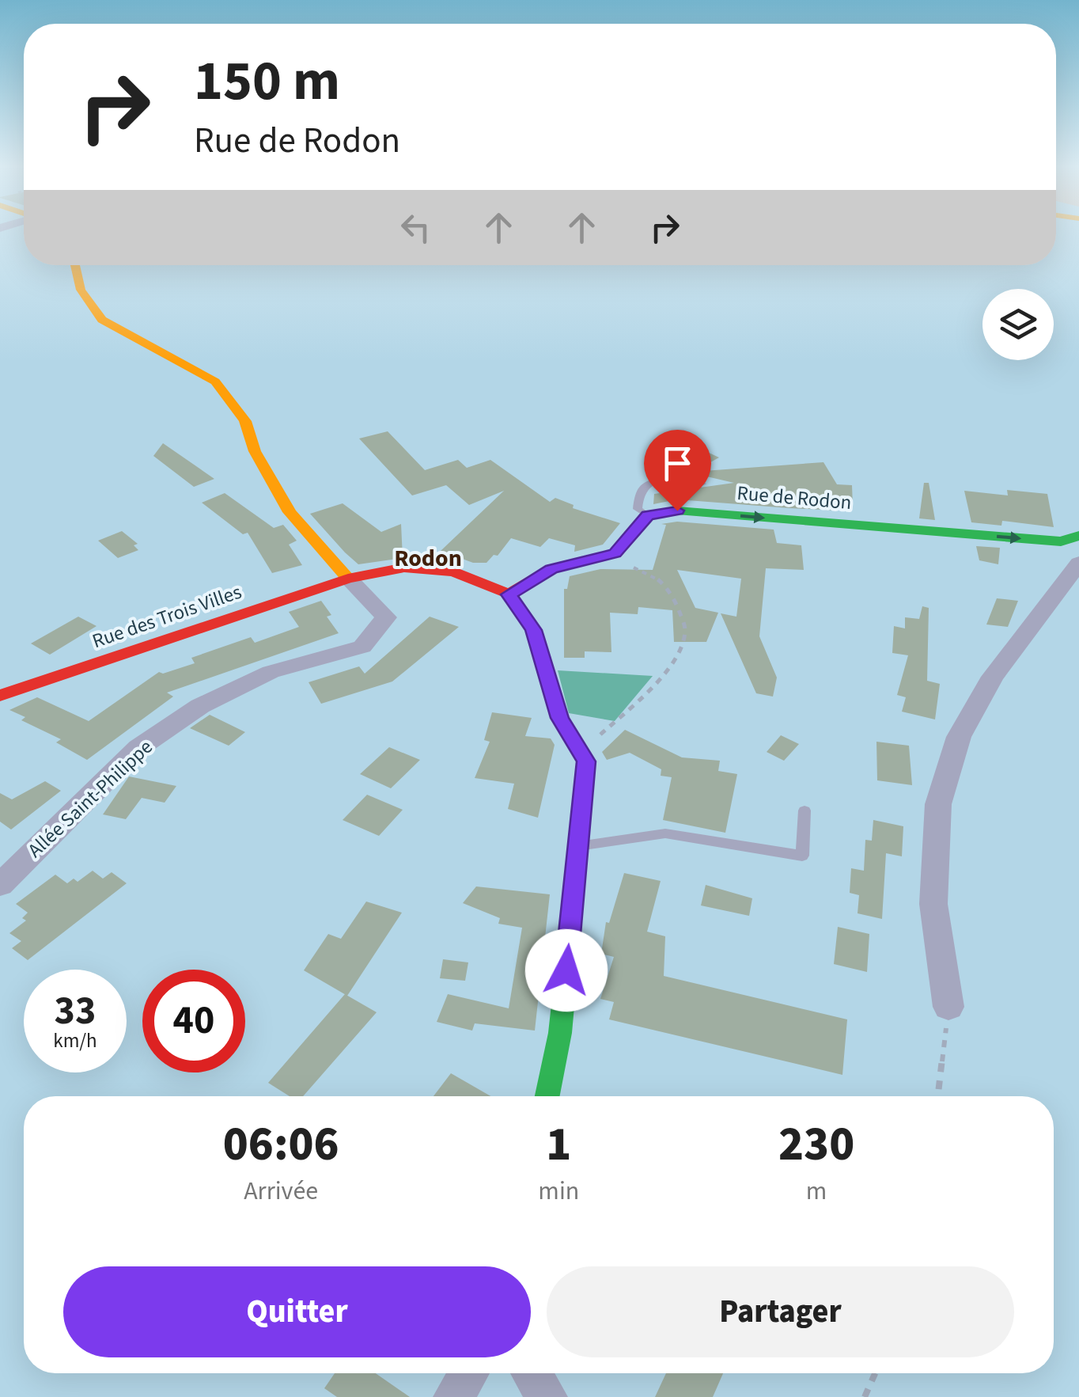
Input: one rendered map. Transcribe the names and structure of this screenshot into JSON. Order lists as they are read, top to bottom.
{
  "streets": {
    "street": ["Rue de Rodon", "Rue des Trois Villes", "Allée Saint-Philippe"]
  },
  "crossings": [
    ["Rue des Trois Villes", "Allée Saint-Philippe"]
  ],
  "one_way": ["Rue de Rodon"],
  "districts": ["Rodon"],
  "page": {
    "turn": ["150 m", "Rue de Rodon"],
    "speed": "33 km/h",
    "limit": "40",
    "eta": [
      "06:06",
      "Arrivée",
      "1",
      "min",
      "230",
      "m"
    ],
    "buttons": ["Quitter", "Partager"]
  }
}
